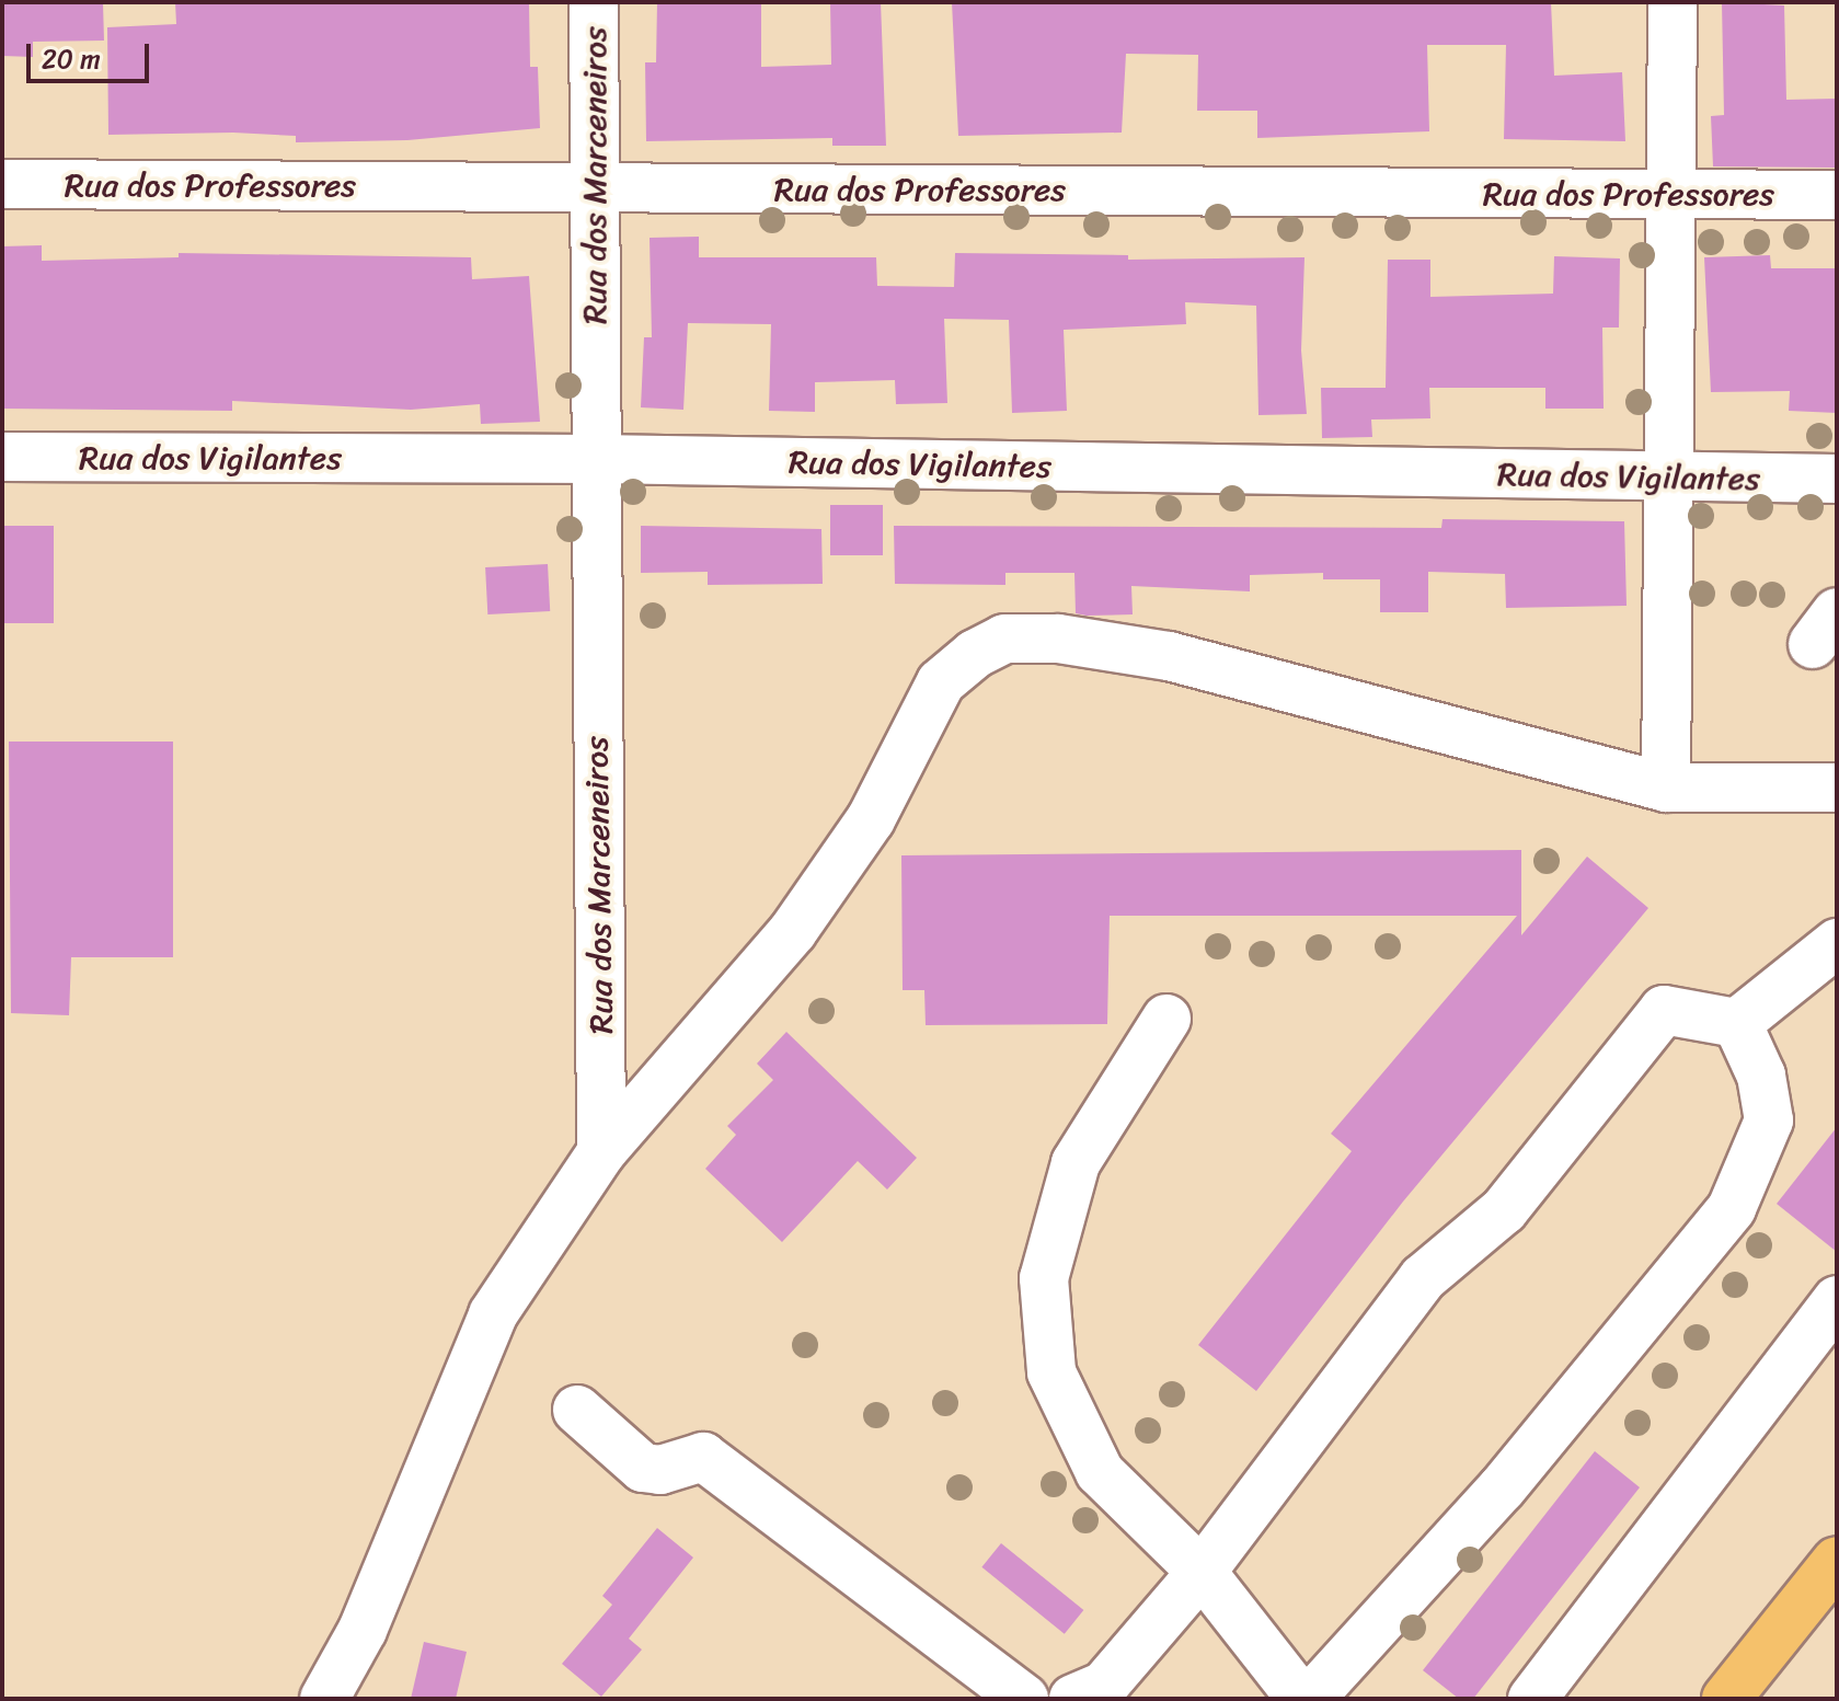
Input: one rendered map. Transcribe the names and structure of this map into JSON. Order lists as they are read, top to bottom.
{
  "streets": {
    "street": ["Rua dos Marceneiros", "Rua dos Professores", "Rua dos Vigilantes"]
  },
  "crossings": [
    ["Rua dos Marceneiros", "Rua dos Professores"],
    ["Rua dos Marceneiros", "Rua dos Vigilantes"]
  ],
  "scale_bar": "20 m"
}
